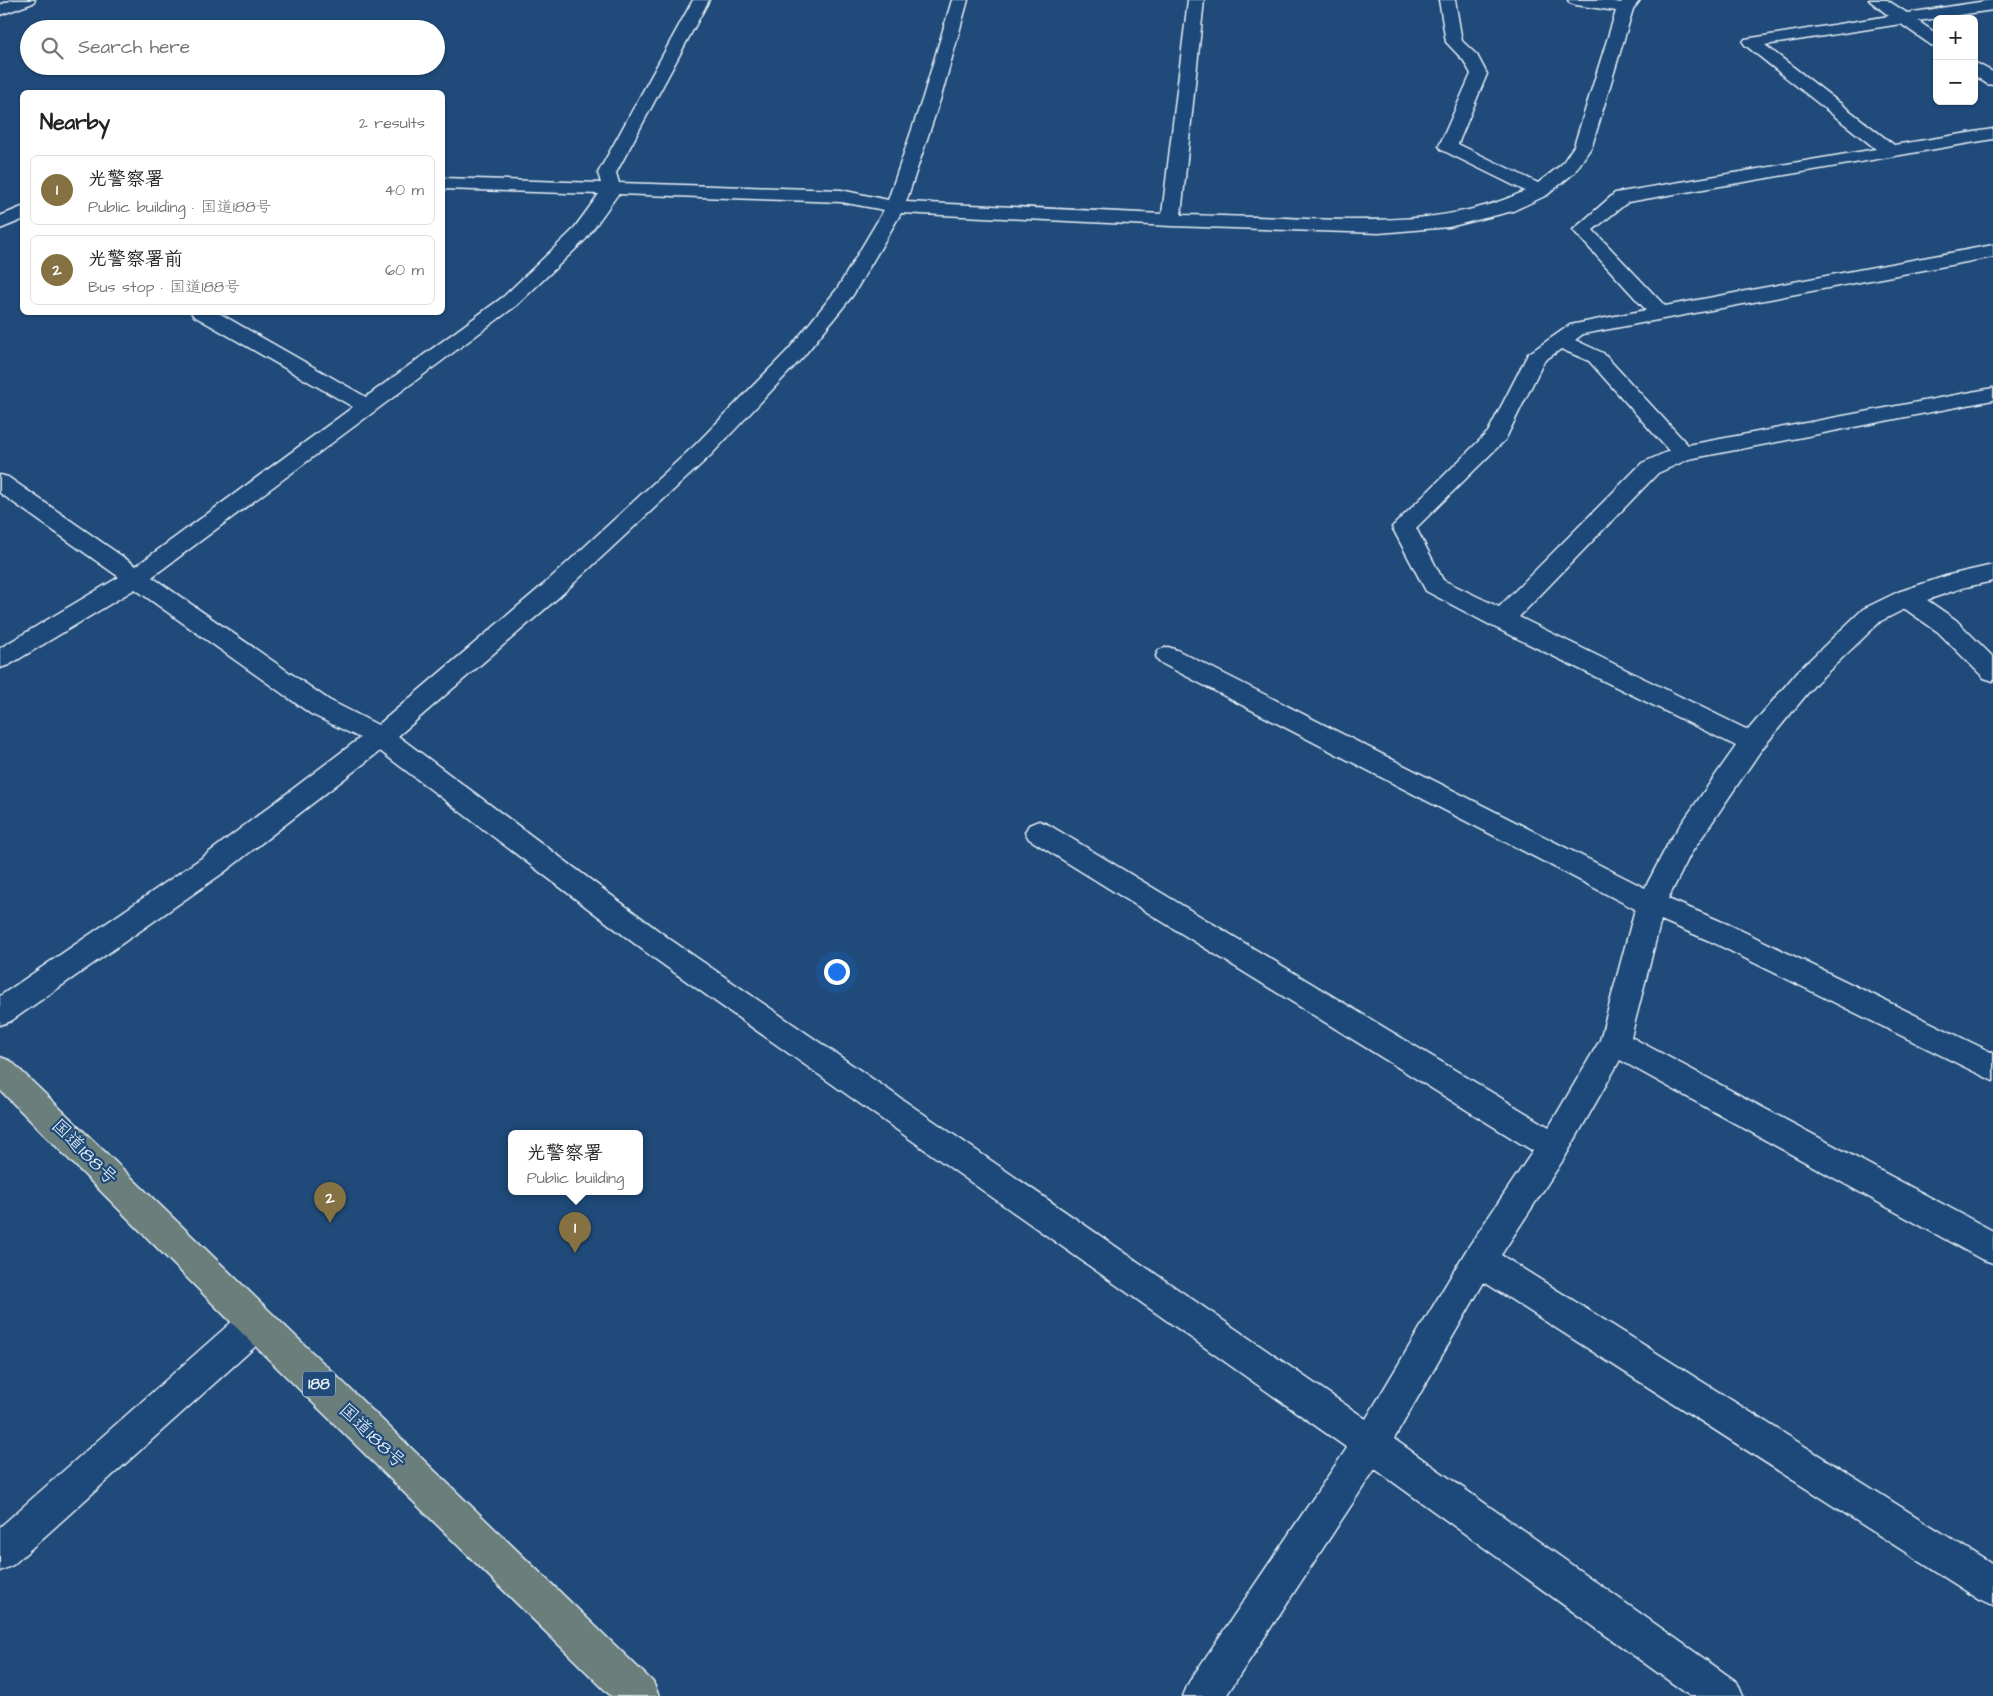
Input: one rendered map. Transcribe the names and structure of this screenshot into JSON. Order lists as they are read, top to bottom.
{
  "streets": {
    "highway": ["国道188号", "188"]
  },
  "page": {
    "map_buttons": ["+", "−"],
    "search": "Search here",
    "heading": ["Nearby", "2 results"],
    "list": [
      {
        "mark": "1",
        "name": "光警察署",
        "note": "Public building · 国道188号",
        "value": "40 m"
      },
      {
        "mark": "2",
        "name": "光警察署前",
        "note": "Bus stop · 国道188号",
        "value": "60 m"
      }
    ],
    "popup": ["光警察署", "Public building"],
    "pins": ["2", "1"]
  }
}
